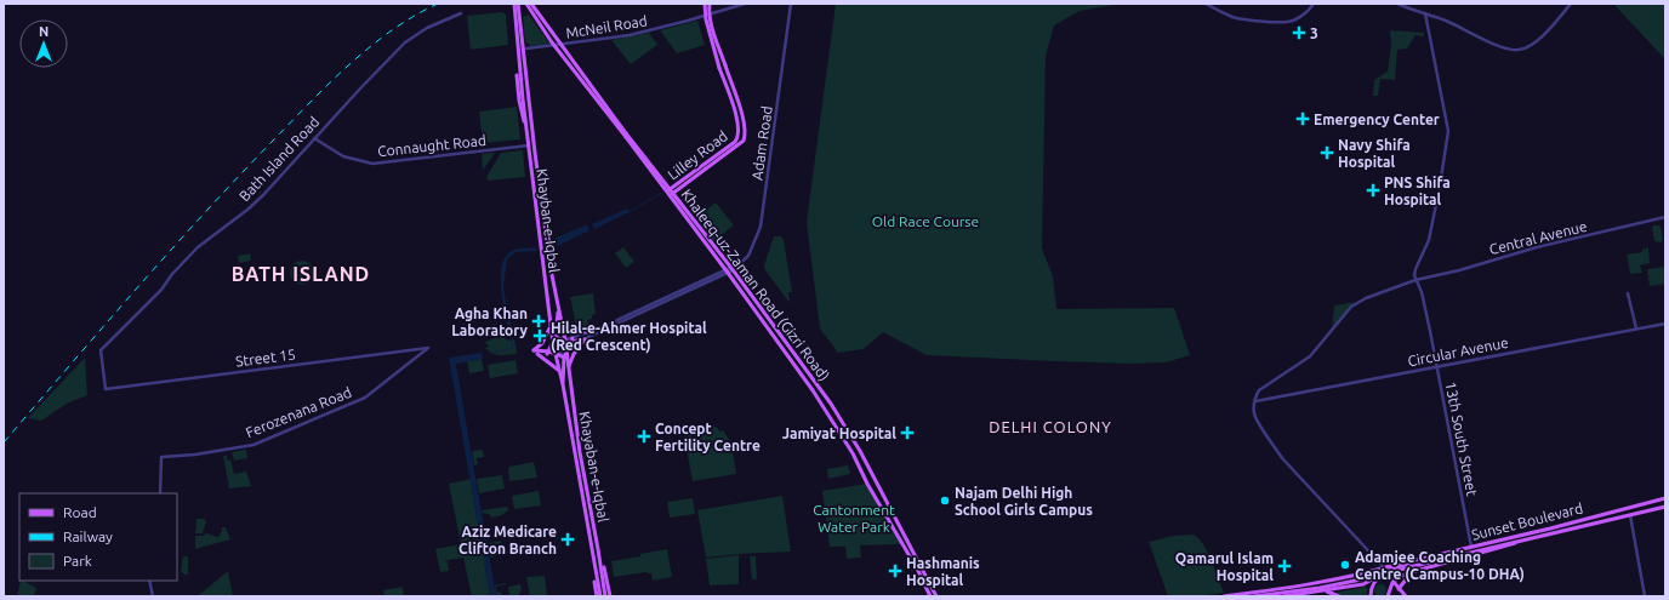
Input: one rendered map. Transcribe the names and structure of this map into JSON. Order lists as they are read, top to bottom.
{
  "streets": {
    "main road": [
      "Lilley Road",
      "Khayban-e-Iqbal",
      "Khaleeq-uz-Zaman Road (Gizri Road)",
      "Khayaban-e-Iqbal",
      "Sunset Boulevard"
    ],
    "street": [
      "McNeil Road",
      "Adam Road",
      "Connaught Road",
      "Bath Island Road",
      "Central Avenue",
      "Circular Avenue",
      "Street 15",
      "Ferozenana Road",
      "13th South Street"
    ]
  },
  "crossings": [
    ["Adam Road", "Khaleeq-uz-Zaman Road (Gizri Road)"],
    ["Connaught Road", "Bath Island Road"],
    ["Connaught Road", "Khayban-e-Iqbal"],
    ["Lilley Road", "Khaleeq-uz-Zaman Road (Gizri Road)"],
    ["Bath Island Road", "Street 15"],
    ["Khayban-e-Iqbal", "Khayaban-e-Iqbal"],
    ["Central Avenue", "Circular Avenue"],
    ["Central Avenue", "13th South Street"],
    ["Circular Avenue", "13th South Street"],
    ["Street 15", "Ferozenana Road"],
    ["13th South Street", "Sunset Boulevard"]
  ],
  "districts": ["BATH ISLAND", "DELHI COLONY"],
  "parks": ["Old Race Course", "Cantonment Water Park"],
  "places": {
    "health": [
      "3",
      "Emergency Center",
      "Navy Shifa Hospital",
      "PNS Shifa Hospital",
      "Agha Khan Laboratory",
      "Hilal-e-Ahmer Hospital (Red Crescent)",
      "Jamiyat Hospital",
      "Concept Fertility Centre",
      "Aziz Medicare Clifton Branch",
      "Qamarul Islam Hospital",
      "Hashmanis Hospital"
    ],
    "other": ["Najam Delhi High School Girls Campus", "Adamjee Coaching Centre (Campus-10 DHA)"]
  },
  "legend": ["Road", "Railway", "Park"],
  "north": "top"
}
